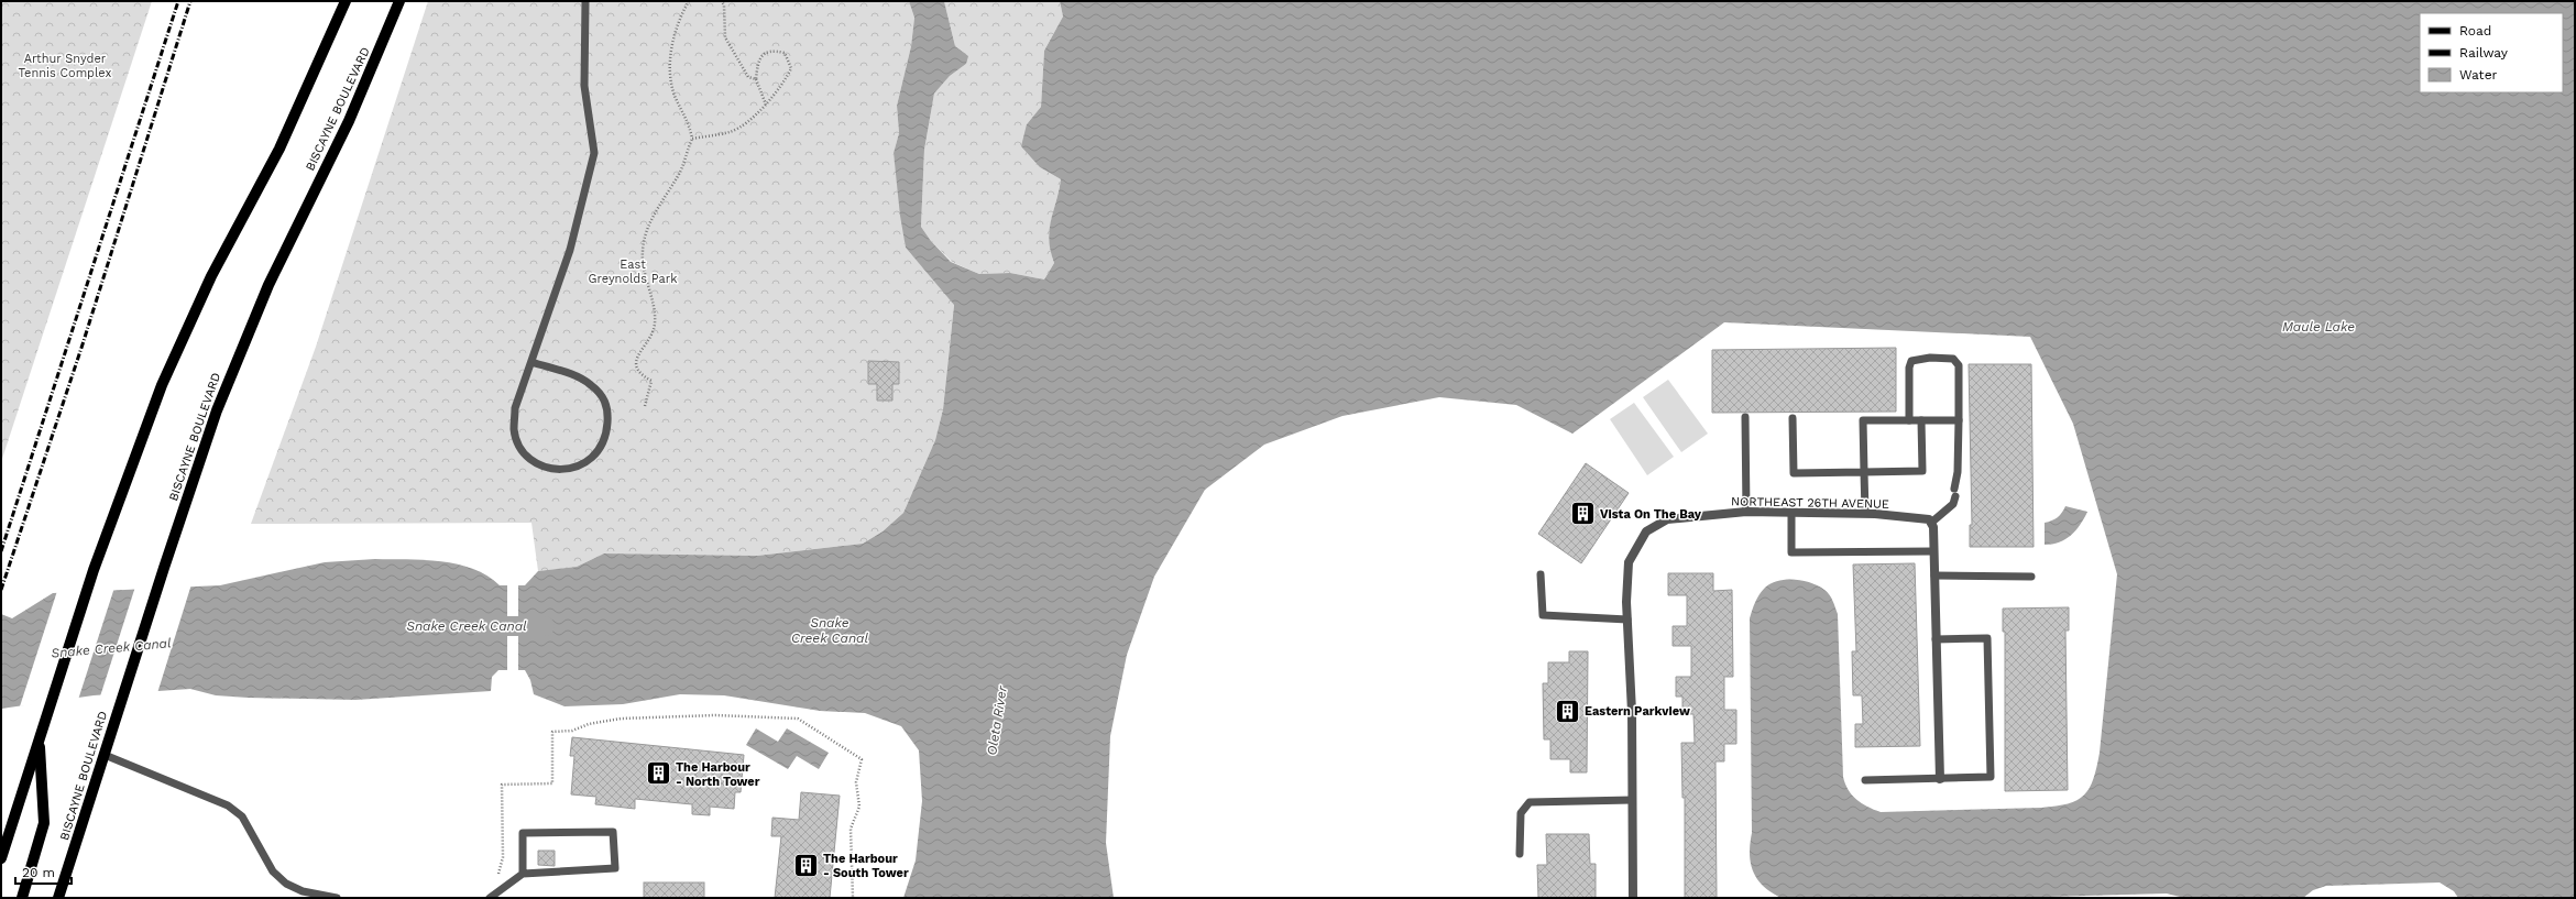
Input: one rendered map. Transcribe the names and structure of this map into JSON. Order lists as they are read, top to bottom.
{
  "streets": {
    "main road": ["BISCAYNE BOULEVARD"],
    "street": ["NORTHEAST 26TH AVENUE"]
  },
  "water": ["Maule Lake", "Snake Creek Canal", "Oleta River"],
  "parks": ["Arthur Snyder Tennis Complex", "East Greynolds Park"],
  "places": {
    "building": [
      "Vista On The Bay",
      "Eastern Parkview",
      "The Harbour - North Tower",
      "The Harbour - South Tower"
    ]
  },
  "legend": ["Road", "Railway", "Water"],
  "scale_bar": "20 m"
}
